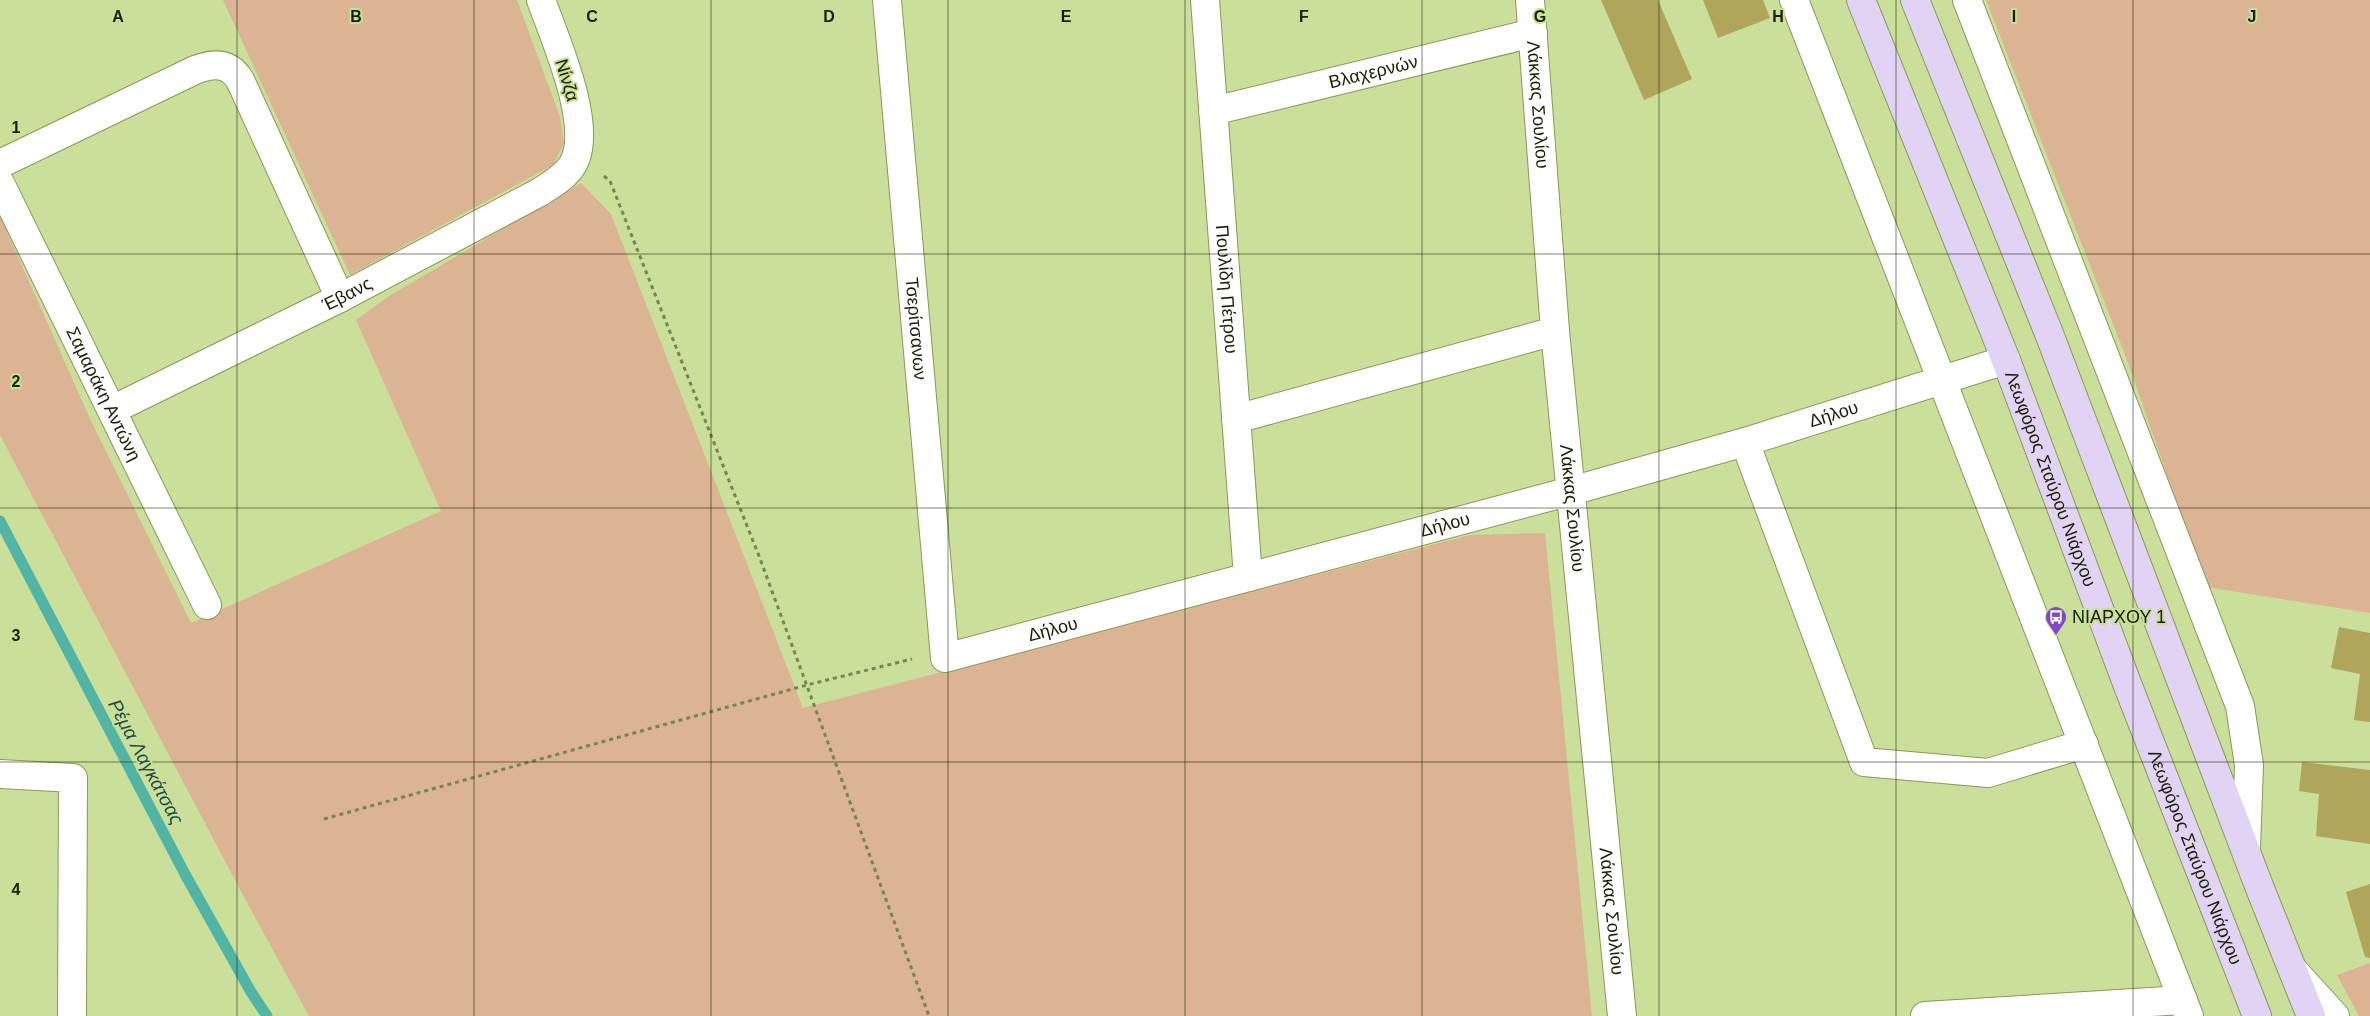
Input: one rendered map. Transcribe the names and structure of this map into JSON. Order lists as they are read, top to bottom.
{
  "streets": {
    "main road": ["Λεωφόρος Σταύρου Νιάρχου"],
    "street": [
      "Βλαχερνών",
      "Νίνζα",
      "Λάκκας Σουλίου",
      "Πουλίδη Πέτρου",
      "Έβανς",
      "Τσερίτσανων",
      "Σαμαράκη Αντώνη",
      "Δήλου"
    ]
  },
  "crossings": [
    ["Βλαχερνών", "Λάκκας Σουλίου"],
    ["Βλαχερνών", "Πουλίδη Πέτρου"],
    ["Νίνζα", "Έβανς"],
    ["Λάκκας Σουλίου", "Δήλου"],
    ["Πουλίδη Πέτρου", "Δήλου"],
    ["Έβανς", "Σαμαράκη Αντώνη"],
    ["Τσερίτσανων", "Δήλου"],
    ["Δήλου", "Λεωφόρος Σταύρου Νιάρχου"]
  ],
  "water": ["Ρέμα Λαγκάτσας"],
  "places": {
    "bus stop": ["ΝΙΑΡΧΟΥ 1"]
  },
  "grid": {
    "columns": [
      "A",
      "B",
      "C",
      "D",
      "E",
      "F",
      "G",
      "H",
      "I",
      "J"
    ],
    "rows": [
      "1",
      "2",
      "3",
      "4"
    ]
  }
}
